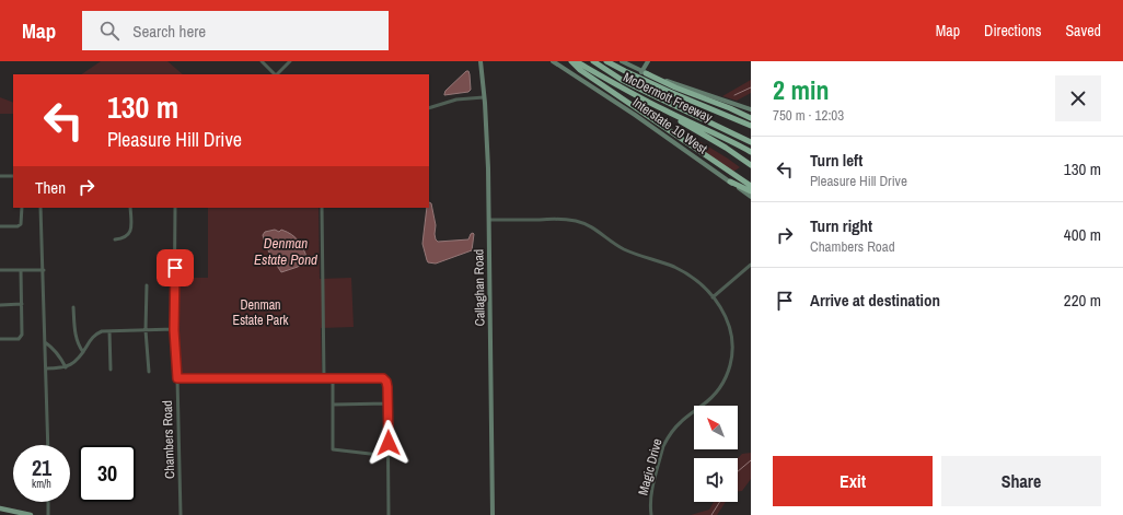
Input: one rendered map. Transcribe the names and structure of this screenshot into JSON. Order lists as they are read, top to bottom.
{
  "streets": {
    "highway": ["McDermott Freeway"],
    "main road": ["Interstate 10 West", "Callaghan Road"],
    "street": ["Chambers Road", "Magic Drive"]
  },
  "crossings": [
    ["Callaghan Road", "Magic Drive"]
  ],
  "water": ["Denman Estate Pond"],
  "parks": ["Denman Estate Park"],
  "north": "top left",
  "page": {
    "header": "Map",
    "search": "Search here",
    "nav": ["Map", "Directions", "Saved"],
    "heading": ["2 min", "750 m · 12:03"],
    "turn": ["130 m", "Pleasure Hill Drive"],
    "list": [
      {
        "name": "Turn left",
        "note": "Pleasure Hill Drive",
        "value": "130 m"
      },
      {
        "name": "Turn right",
        "note": "Chambers Road",
        "value": "400 m"
      },
      {
        "name": "Arrive at destination",
        "value": "220 m"
      }
    ],
    "then": "Then",
    "speed": "21 km/h",
    "limit": "30",
    "buttons": ["Exit", "Share"]
  }
}
